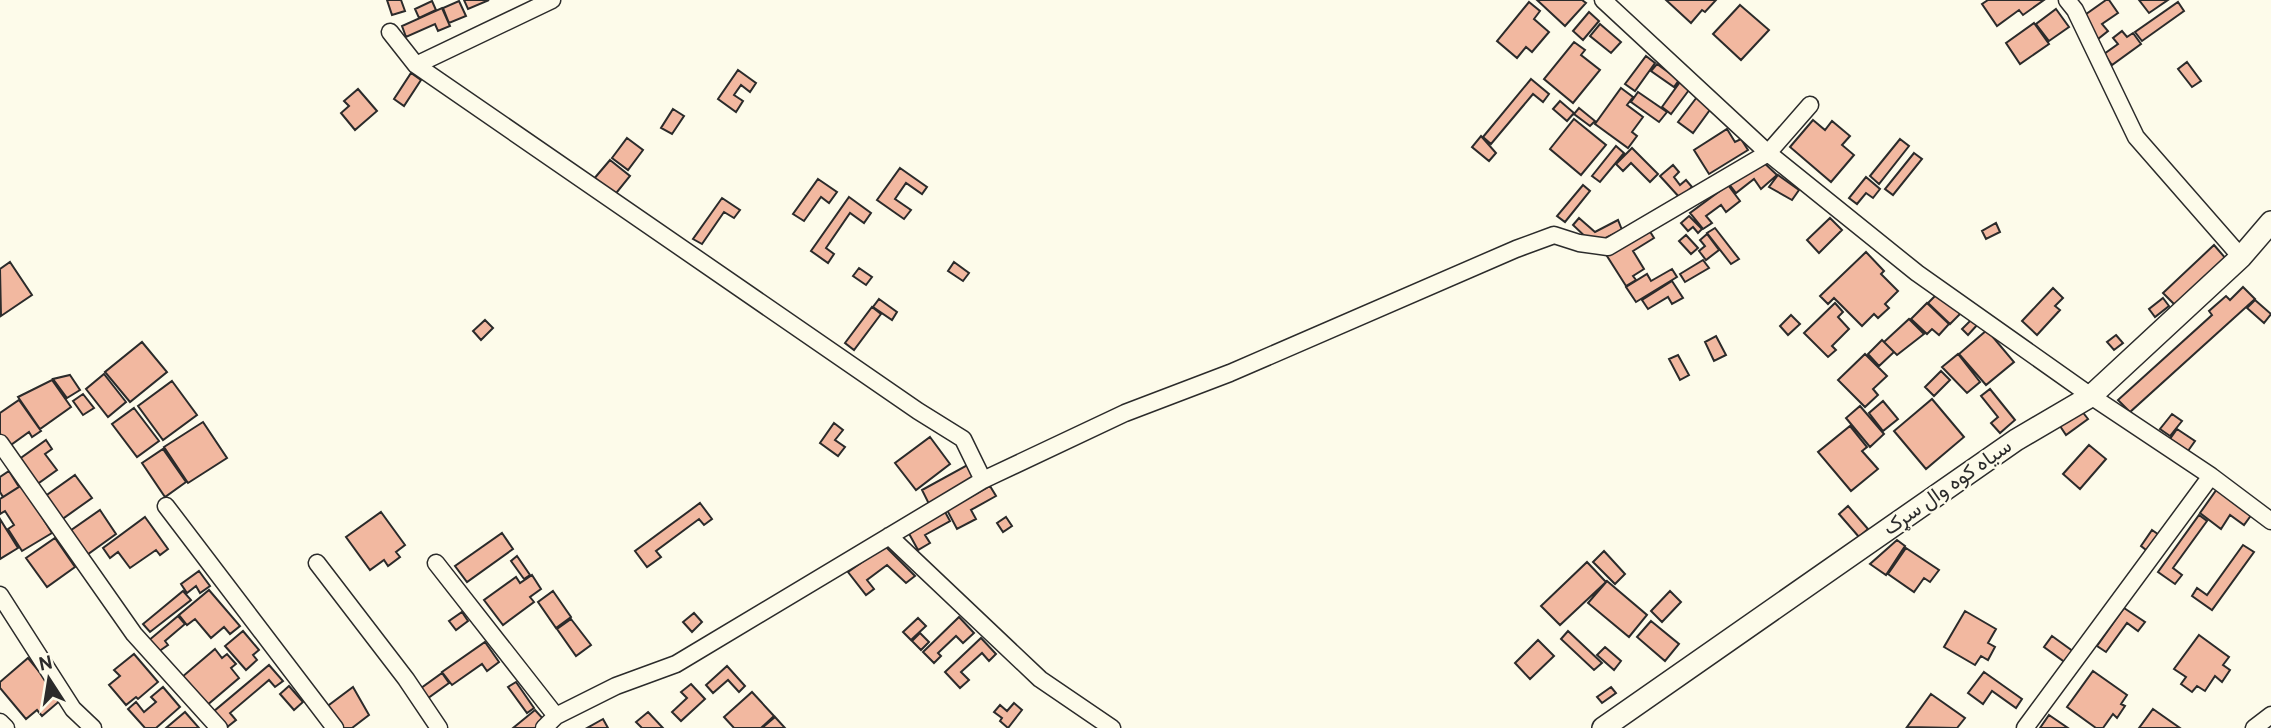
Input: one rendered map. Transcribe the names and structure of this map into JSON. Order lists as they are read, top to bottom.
{
  "streets": {
    "street": ["سیاه کوه وال سړک"]
  },
  "north": "top"
}
